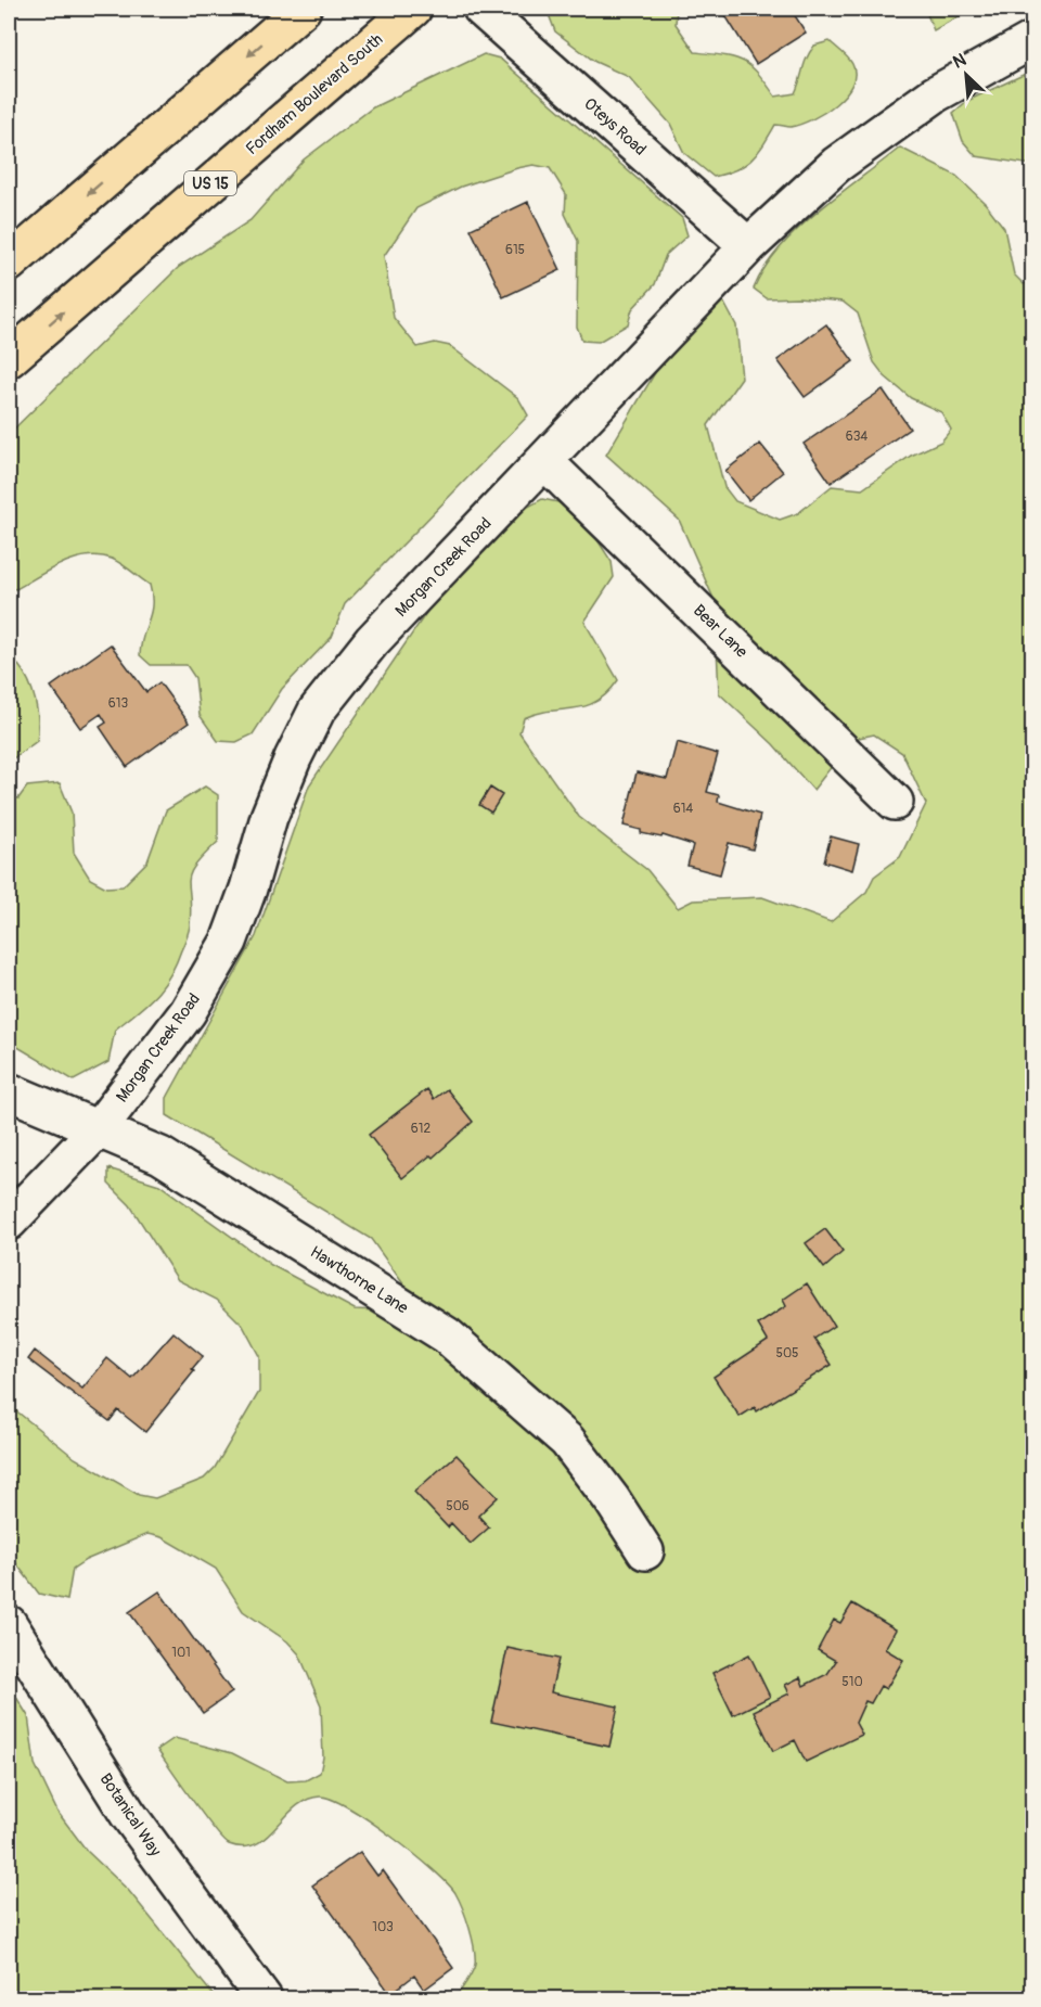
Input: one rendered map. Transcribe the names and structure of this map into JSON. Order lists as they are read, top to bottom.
{
  "streets": {
    "highway": ["Fordham Boulevard South", "US 15"],
    "street": [
      "Oteys Road",
      "Morgan Creek Road",
      "Bear Lane",
      "Hawthorne Lane",
      "Botanical Way"
    ]
  },
  "crossings": [
    ["Oteys Road", "Morgan Creek Road"],
    ["Morgan Creek Road", "Bear Lane"],
    ["Morgan Creek Road", "Hawthorne Lane"]
  ],
  "house_numbers": [
    "615",
    "634",
    "613",
    "614",
    "612",
    "505",
    "506",
    "101",
    "510",
    "103"
  ],
  "north": "top left"
}
